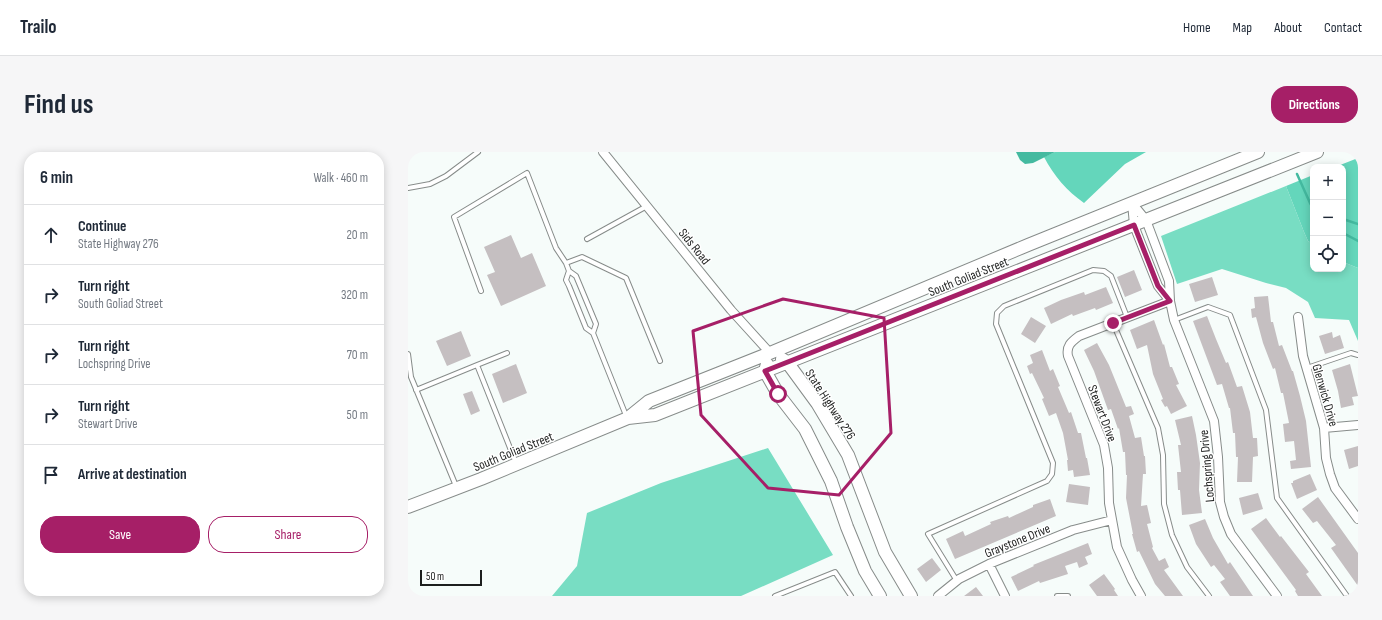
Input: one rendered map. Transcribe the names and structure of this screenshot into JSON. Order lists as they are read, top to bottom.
{
  "streets": {
    "main road": ["South Goliad Street", "State Highway 276"],
    "street": [
      "Sids Road",
      "Glenwick Drive",
      "Stewart Drive",
      "Lochspring Drive",
      "Graystone Drive"
    ]
  },
  "crossings": [
    ["Sids Road", "South Goliad Street"],
    ["Sids Road", "State Highway 276"],
    ["South Goliad Street", "State Highway 276"],
    ["South Goliad Street", "Lochspring Drive"],
    ["Stewart Drive", "Lochspring Drive"],
    ["Stewart Drive", "Graystone Drive"]
  ],
  "scale_bar": "50 m",
  "page": {
    "header": "Trailo",
    "nav": [
      "Home",
      "Map",
      "About",
      "Contact"
    ],
    "buttons": [
      "Directions",
      ["Save", "Share"]
    ],
    "title": "Find us",
    "heading": ["6 min", "Walk · 460 m"],
    "map_buttons": ["+", "−"],
    "list": [
      ["Continue", "State Highway 276", "20 m"],
      ["Turn right", "South Goliad Street", "320 m"],
      ["Turn right", "Lochspring Drive", "70 m"],
      ["Turn right", "Stewart Drive", "50 m"],
      "Arrive at destination"
    ],
    "scale": "50 m"
  }
}
